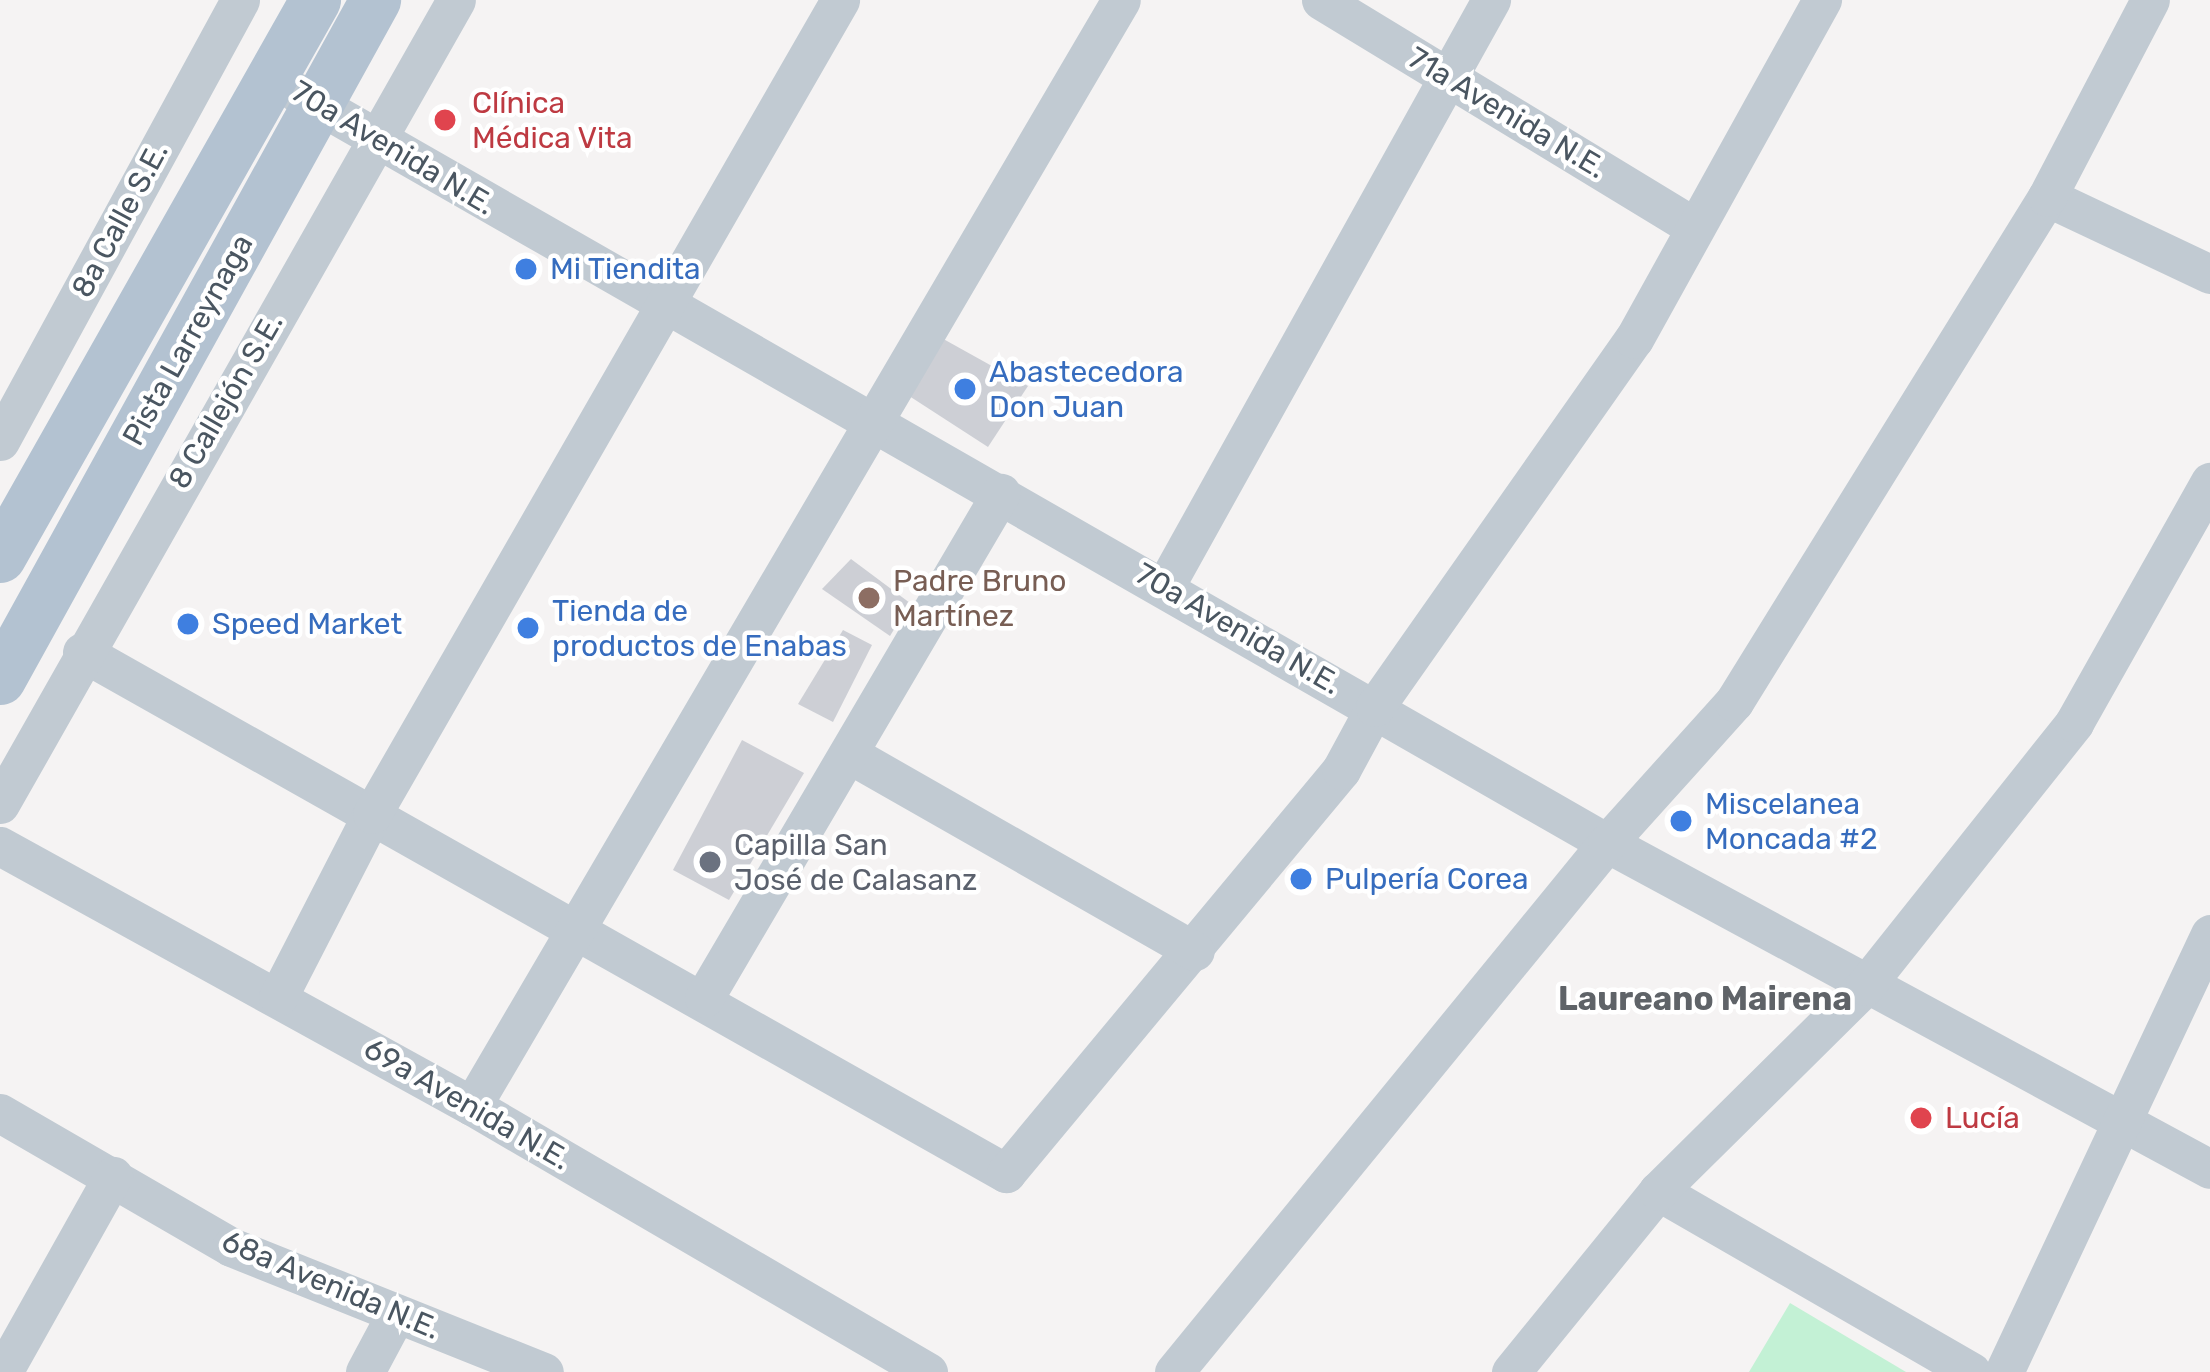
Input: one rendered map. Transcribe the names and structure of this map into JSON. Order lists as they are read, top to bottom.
{
  "streets": {
    "main road": ["Pista Larreynaga"],
    "street": [
      "71a Avenida N.E.",
      "70a Avenida N.E.",
      "8a Calle S.E.",
      "8 Callejón S.E.",
      "69a Avenida N.E.",
      "68a Avenida N.E."
    ]
  },
  "crossings": [
    ["70a Avenida N.E.", "Pista Larreynaga"],
    ["70a Avenida N.E.", "8 Callejón S.E."]
  ],
  "districts": ["Laureano Mairena"],
  "places": [
    "Clínica Médica Vita",
    "Mi Tiendita",
    "Abastecedora Don Juan",
    "Padre Bruno Martínez",
    "Speed Market",
    "Tienda de productos de Enabas",
    "Miscelanea Moncada #2",
    "Capilla San José de Calasanz",
    "Pulpería Corea",
    "Lucía"
  ]
}
